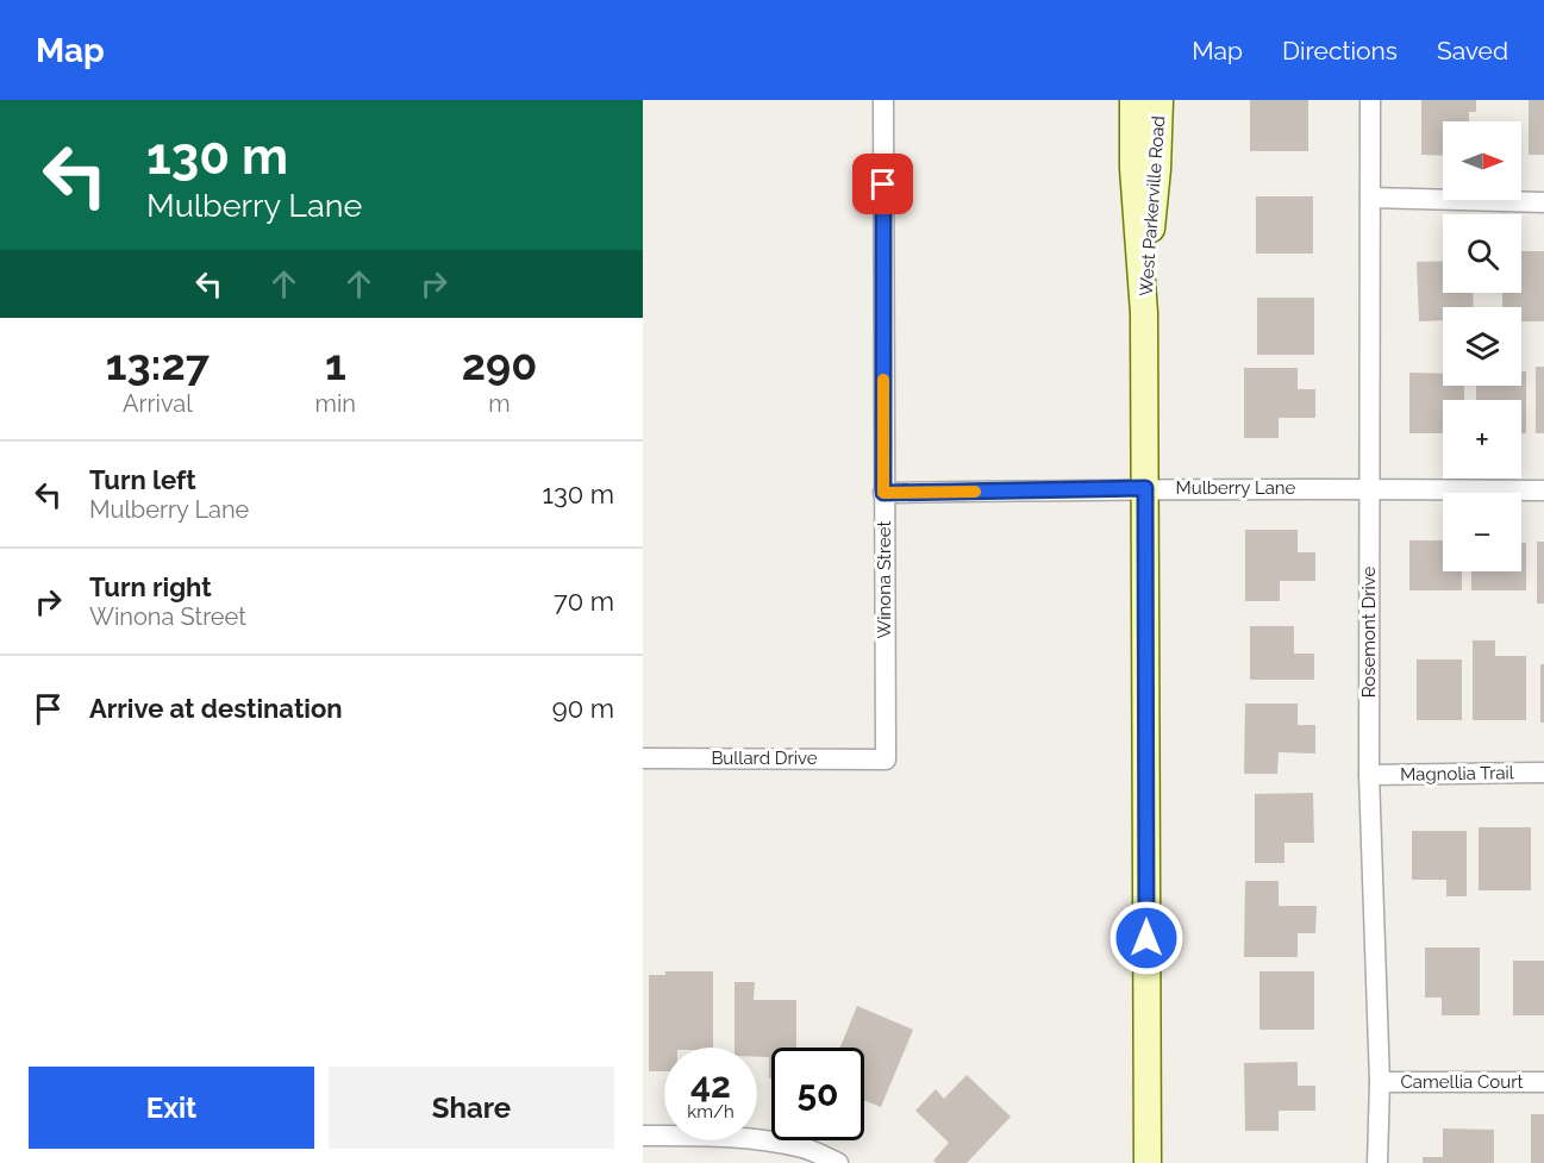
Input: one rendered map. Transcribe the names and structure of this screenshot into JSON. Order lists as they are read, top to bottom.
{
  "streets": {
    "main road": ["West Parkerville Road"],
    "street": [
      "Mulberry Lane",
      "Winona Street",
      "Rosemont Drive",
      "Bullard Drive",
      "Magnolia Trail",
      "Camellia Court"
    ]
  },
  "crossings": [
    ["West Parkerville Road", "Mulberry Lane"],
    ["Mulberry Lane", "Winona Street"],
    ["Mulberry Lane", "Rosemont Drive"],
    ["Winona Street", "Bullard Drive"],
    ["Rosemont Drive", "Magnolia Trail"],
    ["Rosemont Drive", "Camellia Court"]
  ],
  "north": "right",
  "page": {
    "header": "Map",
    "nav": ["Map", "Directions", "Saved"],
    "turn": ["130 m", "Mulberry Lane"],
    "map_buttons": ["+", "−"],
    "eta": [
      "13:27",
      "Arrival",
      "1",
      "min",
      "290",
      "m"
    ],
    "list": [
      {
        "name": "Turn left",
        "note": "Mulberry Lane",
        "value": "130 m"
      },
      {
        "name": "Turn right",
        "note": "Winona Street",
        "value": "70 m"
      },
      {
        "name": "Arrive at destination",
        "value": "90 m"
      }
    ],
    "speed": "42 km/h",
    "limit": "50",
    "buttons": ["Exit", "Share"]
  }
}
